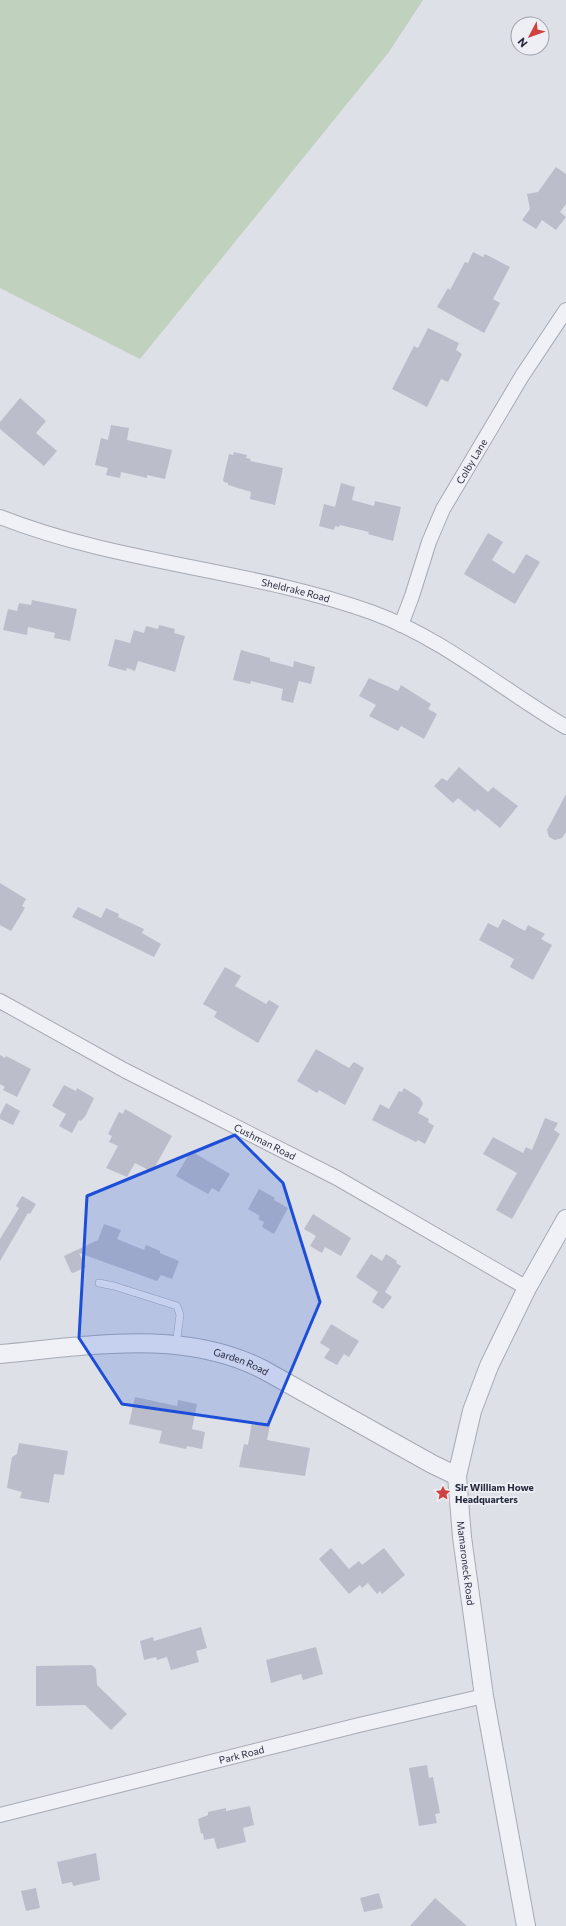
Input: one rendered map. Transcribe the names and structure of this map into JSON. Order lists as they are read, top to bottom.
{
  "streets": {
    "street": [
      "Colby Lane",
      "Sheldrake Road",
      "Cushman Road",
      "Garden Road",
      "Mamaroneck Road",
      "Park Road"
    ]
  },
  "crossings": [
    ["Colby Lane", "Sheldrake Road"],
    ["Cushman Road", "Mamaroneck Road"],
    ["Garden Road", "Mamaroneck Road"],
    ["Mamaroneck Road", "Park Road"]
  ],
  "places": {
    "place": ["Sir William Howe Headquarters"]
  },
  "north": "bottom left"
}
